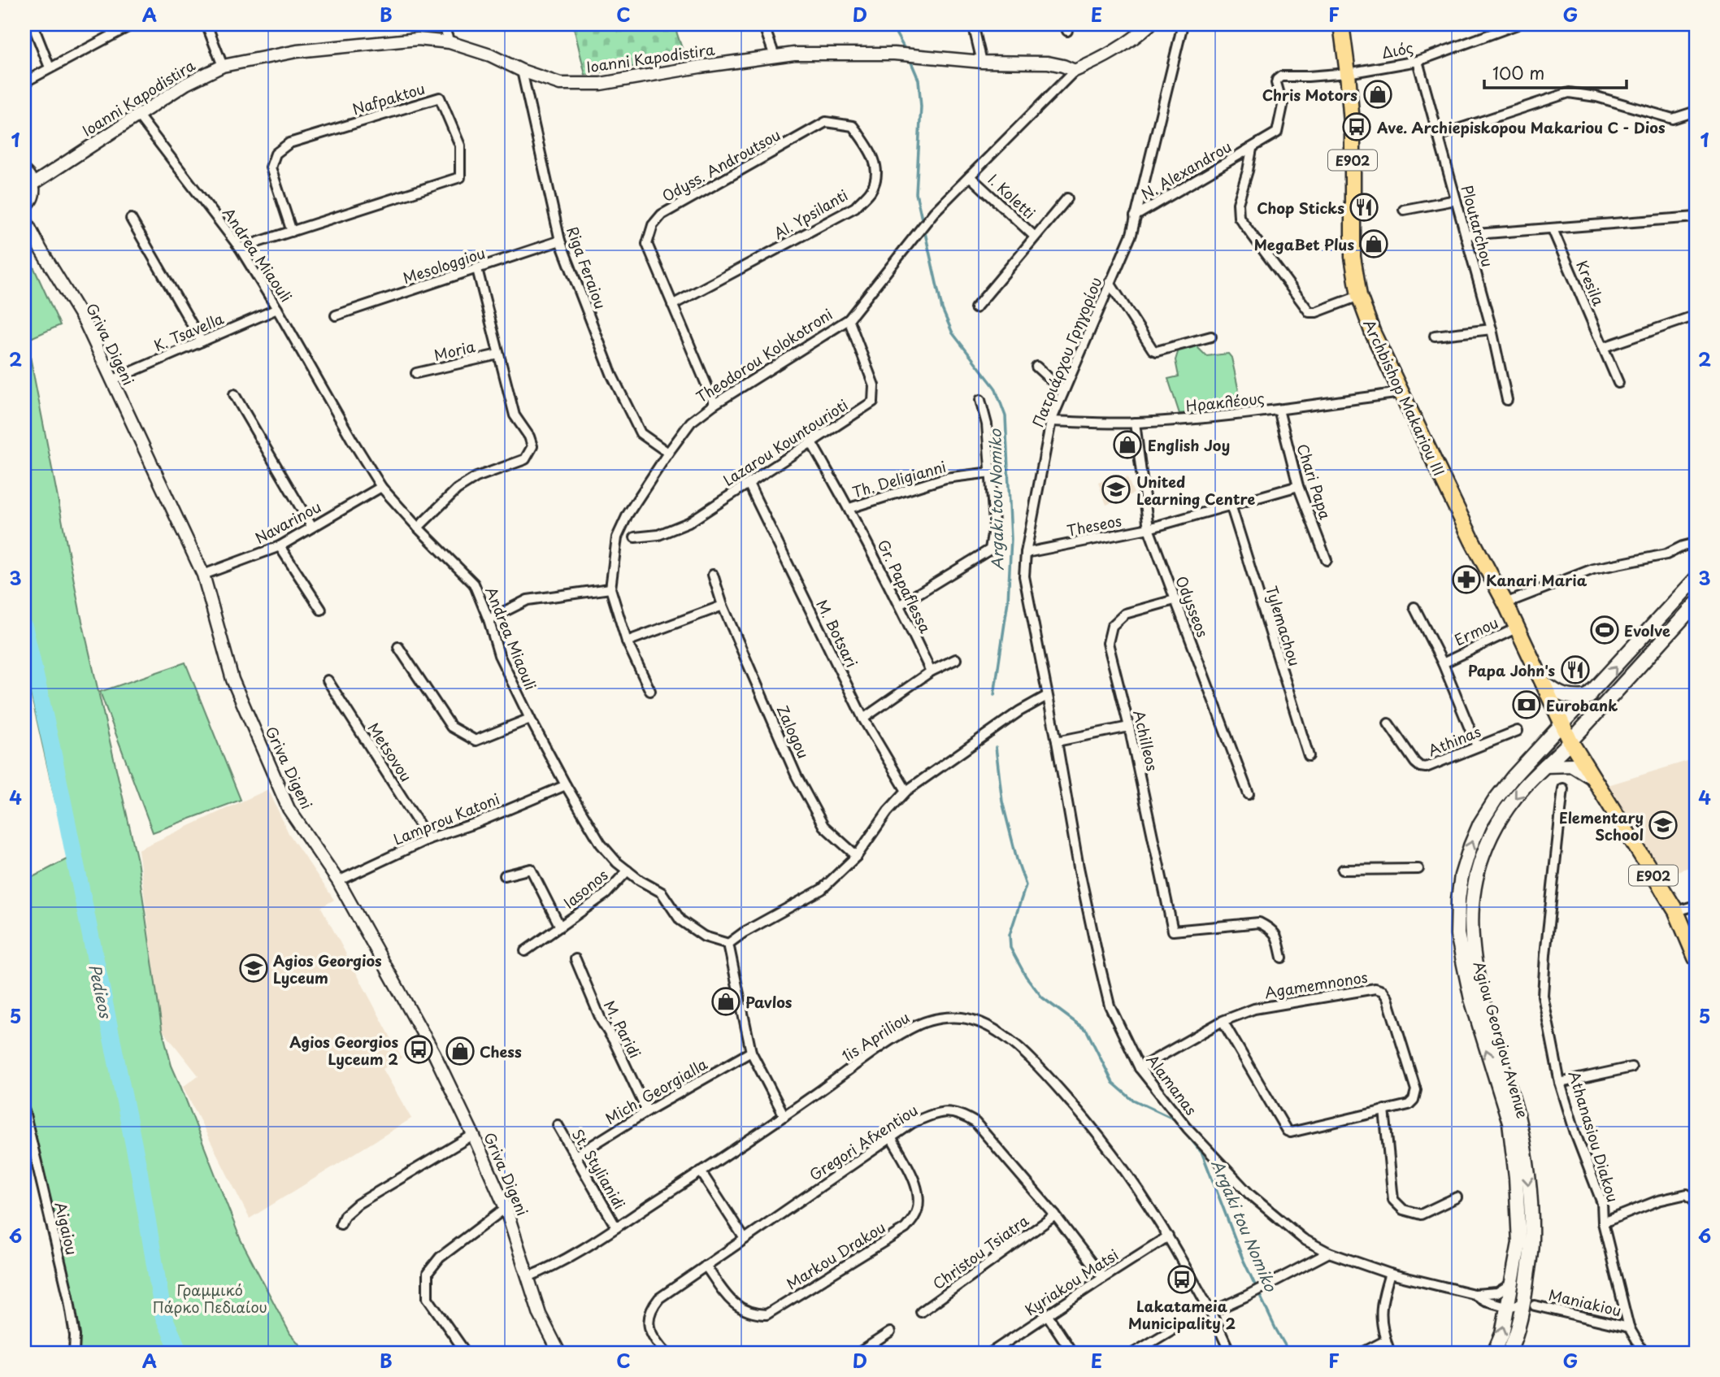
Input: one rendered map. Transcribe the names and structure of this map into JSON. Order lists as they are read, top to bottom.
{
  "streets": {
    "main road": ["E902", "Archbishop Makariou III", "Agiou Georgiou Avenue"],
    "street": [
      "Διός",
      "Ioanni Kapodistira",
      "Nafpaktou",
      "Odyss. Androutsou",
      "N. Alexandrou",
      "I. Koletti",
      "Al. Ypsilanti",
      "Ploutarchou",
      "Andrea Miaouli",
      "Mesologgiou",
      "Riga Feraiou",
      "Kresila",
      "K. Tsavella",
      "Griva Digeni",
      "Moria",
      "Πατριάρχου Γρηγορίου",
      "Theodorou Kolokotroni",
      "Ηρακλέους",
      "Lazarou Kountourioti",
      "Th. Deligianni",
      "Chari Papa",
      "Navarinou",
      "Theseos",
      "Gr. Papaflessa",
      "Odysseos",
      "Tylemachou",
      "Ermou",
      "M. Botsari",
      "Zalogou",
      "Achilleos",
      "Athinas",
      "Metsovou",
      "Lamprou Katoni",
      "Iasonos",
      "Agamemnonos",
      "M. Paridi",
      "1is Apriliou",
      "Alamanas",
      "Mich. Georgialla",
      "Athanasiou Diakou",
      "Gregori Afxentiou",
      "St. Stylianidi",
      "Aigaiou",
      "Christou Tsiatra",
      "Markou Drakou",
      "Kyriakou Matsi",
      "Maniakiou"
    ]
  },
  "crossings": [
    ["Διός", "N. Alexandrou"],
    ["Διός", "Ploutarchou"],
    ["Διός", "Archbishop Makariou III"],
    ["Ioanni Kapodistira", "Andrea Miaouli"],
    ["Ioanni Kapodistira", "Riga Feraiou"],
    ["Ioanni Kapodistira", "Theodorou Kolokotroni"],
    ["Nafpaktou", "Andrea Miaouli"],
    ["E902", "Archbishop Makariou III"],
    ["E902", "Agiou Georgiou Avenue"],
    ["Odyss. Androutsou", "Al. Ypsilanti"],
    ["Odyss. Androutsou", "Theodorou Kolokotroni"],
    ["N. Alexandrou", "Πατριάρχου Γρηγορίου"],
    ["N. Alexandrou", "Archbishop Makariou III"],
    ["I. Koletti", "Theodorou Kolokotroni"],
    ["Andrea Miaouli", "K. Tsavella"],
    ["Andrea Miaouli", "Navarinou"],
    ["Andrea Miaouli", "Lamprou Katoni"],
    ["Andrea Miaouli", "Iasonos"],
    ["Mesologgiou", "Riga Feraiou"],
    ["Riga Feraiou", "Theodorou Kolokotroni"],
    ["K. Tsavella", "Griva Digeni"],
    ["Griva Digeni", "Navarinou"],
    ["Griva Digeni", "Lamprou Katoni"],
    ["Griva Digeni", "1is Apriliou"],
    ["Πατριάρχου Γρηγορίου", "Ηρακλέους"],
    ["Πατριάρχου Γρηγορίου", "Theseos"],
    ["Πατριάρχου Γρηγορίου", "Alamanas"],
    ["Theodorou Kolokotroni", "Lazarou Kountourioti"],
    ["Archbishop Makariou III", "Ηρακλέους"],
    ["Archbishop Makariou III", "Ermou"],
    ["Ηρακλέους", "Chari Papa"],
    ["Ηρακλέους", "Odysseos"],
    ["Lazarou Kountourioti", "Gr. Papaflessa"],
    ["Lazarou Kountourioti", "M. Botsari"],
    ["Th. Deligianni", "Gr. Papaflessa"],
    ["Chari Papa", "Theseos"],
    ["Theseos", "Odysseos"],
    ["Theseos", "Tylemachou"],
    ["Odysseos", "Achilleos"],
    ["Metsovou", "Lamprou Katoni"],
    ["Agamemnonos", "Alamanas"],
    ["M. Paridi", "Mich. Georgialla"],
    ["1is Apriliou", "St. Stylianidi"],
    ["1is Apriliou", "Kyriakou Matsi"],
    ["Agiou Georgiou Avenue", "Alamanas"],
    ["Agiou Georgiou Avenue", "Maniakiou"],
    ["Mich. Georgialla", "St. Stylianidi"],
    ["Athanasiou Diakou", "Maniakiou"],
    ["Gregori Afxentiou", "Christou Tsiatra"],
    ["Gregori Afxentiou", "Markou Drakou"],
    ["Gregori Afxentiou", "Kyriakou Matsi"]
  ],
  "water": ["Argaki tou Nomiko", "Pedieos"],
  "parks": ["Γραμμικό Πάρκο Πεδιαίου"],
  "places": {
    "shop": [
      "Chris Motors",
      "MegaBet Plus",
      "English Joy",
      "Pavlos",
      "Chess"
    ],
    "bus stop": ["Ave. Archiepiskopou Makariou C - Dios", "Agios Georgios Lyceum 2", "Lakatameia Municipality 2"],
    "restaurant": ["Chop Sticks", "Papa John's"],
    "school or university": ["United Learning Centre", "Elementary School", "Agios Georgios Lyceum"],
    "pharmacy": ["Kanari Maria"],
    "sports": ["Evolve"],
    "bank": ["Eurobank"]
  },
  "scale_bar": "100 m",
  "grid": {
    "columns": [
      "A",
      "B",
      "C",
      "D",
      "E",
      "F",
      "G"
    ],
    "rows": [
      "1",
      "2",
      "3",
      "4",
      "5",
      "6"
    ]
  }
}
